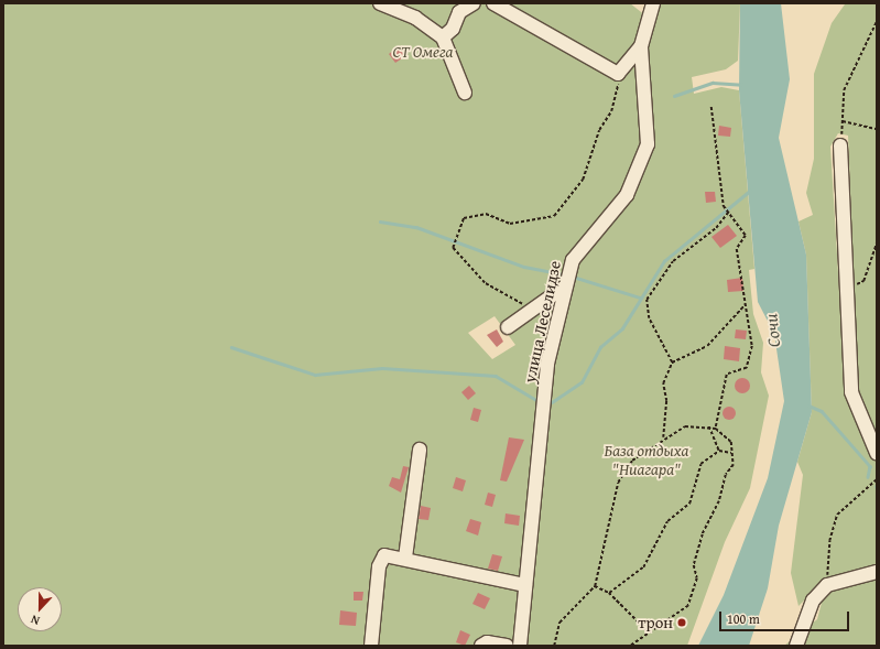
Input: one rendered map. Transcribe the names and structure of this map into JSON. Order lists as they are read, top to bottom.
{
  "streets": {
    "street": ["улица Леселидзе"]
  },
  "water": ["Сочи"],
  "parks": ["СТ Омега", "База отдыха \"Ниагара\""],
  "places": ["трон"],
  "scale_bar": "100 m",
  "north": "bottom"
}
